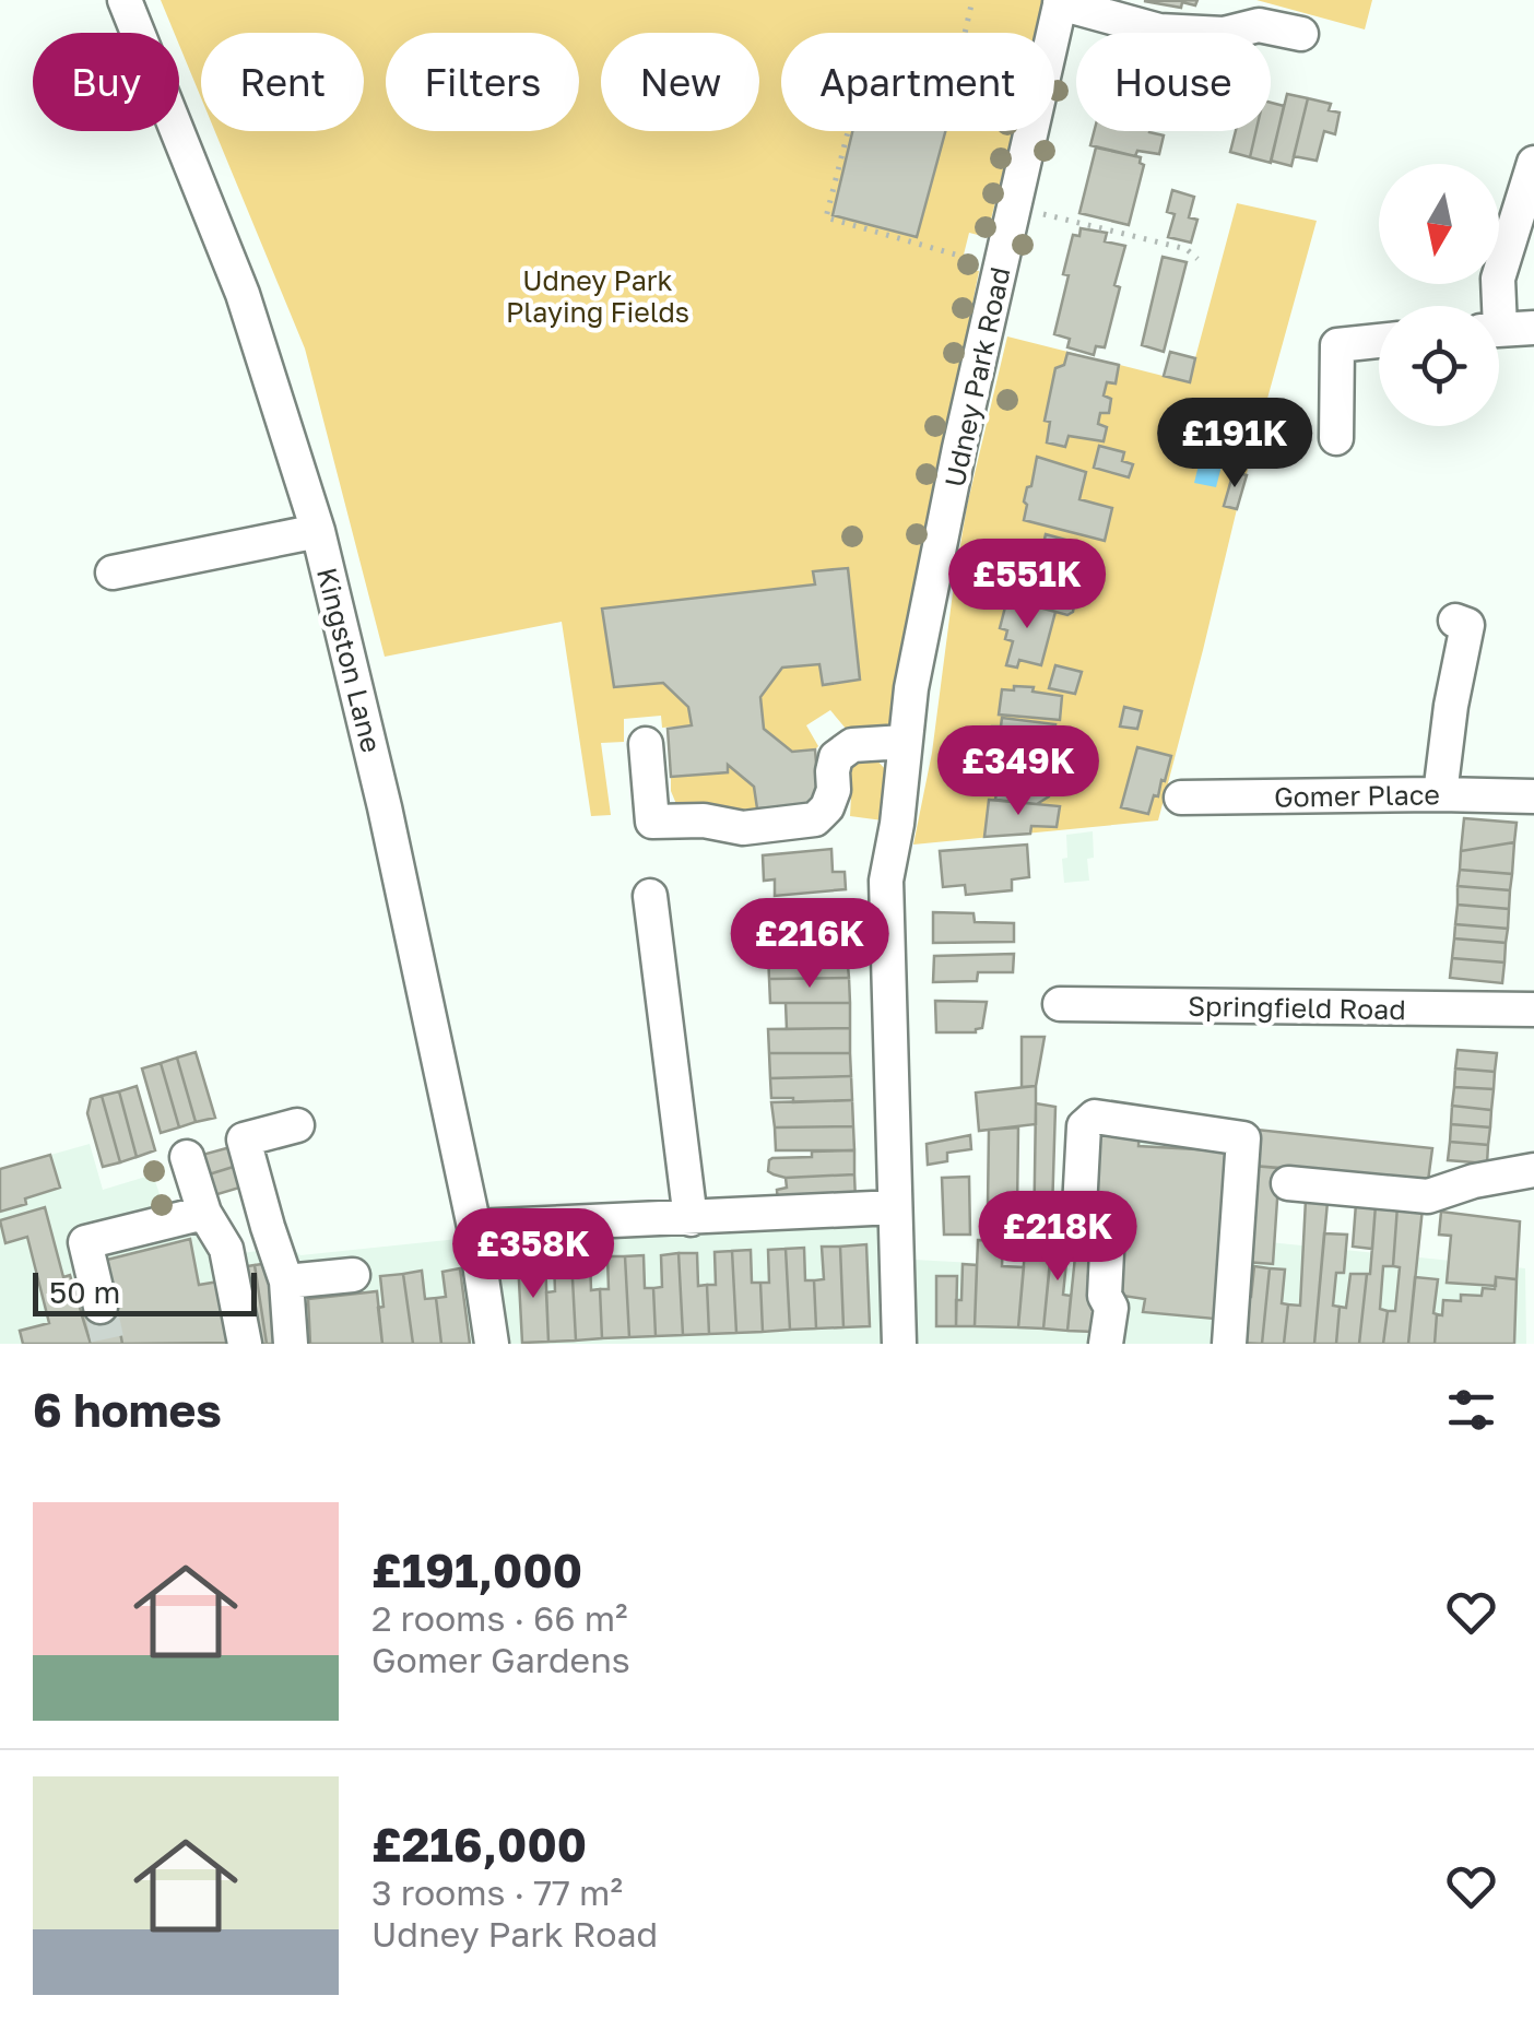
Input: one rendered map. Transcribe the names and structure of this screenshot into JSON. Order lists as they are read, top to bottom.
{
  "streets": {
    "street": [
      "Udney Park Road",
      "Kingston Lane",
      "Gomer Place",
      "Springfield Road"
    ]
  },
  "parks": ["Udney Park Playing Fields"],
  "scale_bar": "50 m",
  "north": "bottom",
  "page": {
    "chip": [
      "Buy",
      "Rent",
      "Filters",
      "New",
      "Apartment",
      "House"
    ],
    "price": [
      "£191K",
      "£551K",
      "£349K",
      "£216K",
      "£218K",
      "£358K"
    ],
    "scale": "50 m",
    "heading": "6 homes",
    "list": [
      {
        "name": "£191,000",
        "note": "2 rooms · 66 m² · Gomer Gardens"
      },
      {
        "name": "£216,000",
        "note": "3 rooms · 77 m² · Udney Park Road"
      }
    ]
  }
}
